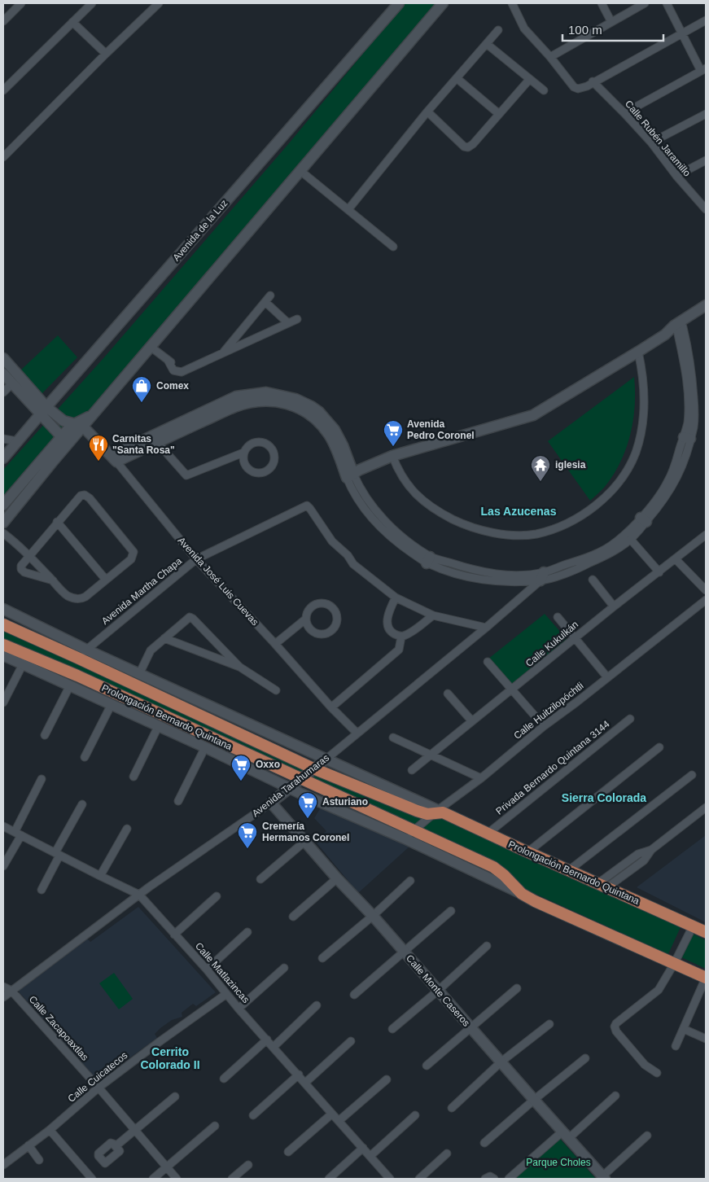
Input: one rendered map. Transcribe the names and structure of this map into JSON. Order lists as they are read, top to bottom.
{
  "streets": {
    "main road": ["Prolongación Bernardo Quintana"],
    "street": [
      "Calle Rubén Jaramillo",
      "Avenida de la Luz",
      "Avenida José Luis Cuevas",
      "Avenida Martha Chapa",
      "Calle Kukulkán",
      "Calle Huitzilopóchtli",
      "Privada Bernardo Quintana 3144",
      "Avenida Tarahumaras",
      "Calle Matlazincas",
      "Calle Monte Caseros",
      "Calle Zacapoaxtlas",
      "Calle Cuicatecos"
    ]
  },
  "crossings": [
    ["Avenida de la Luz", "Avenida José Luis Cuevas"],
    ["Avenida José Luis Cuevas", "Avenida Martha Chapa"],
    ["Avenida José Luis Cuevas", "Avenida Tarahumaras"],
    ["Avenida Martha Chapa", "Prolongación Bernardo Quintana"],
    ["Avenida Martha Chapa", "Avenida Tarahumaras"],
    ["Calle Huitzilopóchtli", "Prolongación Bernardo Quintana"],
    ["Prolongación Bernardo Quintana", "Privada Bernardo Quintana 3144"],
    ["Prolongación Bernardo Quintana", "Avenida Tarahumaras"],
    ["Avenida Tarahumaras", "Calle Matlazincas"],
    ["Avenida Tarahumaras", "Calle Monte Caseros"],
    ["Avenida Tarahumaras", "Calle Zacapoaxtlas"],
    ["Calle Matlazincas", "Calle Cuicatecos"],
    ["Calle Zacapoaxtlas", "Calle Cuicatecos"]
  ],
  "districts": ["Las Azucenas", "Sierra Colorada", "Cerrito Colorado II"],
  "parks": ["Parque Choles"],
  "places": {
    "shop": ["Comex"],
    "supermarket": [
      "Avenida Pedro Coronel",
      "Oxxo",
      "Asturiano",
      "Cremería Hermanos Coronel"
    ],
    "restaurant": ["Carnitas \"Santa Rosa\""],
    "temple": ["iglesia"]
  },
  "scale_bar": "100 m"
}
